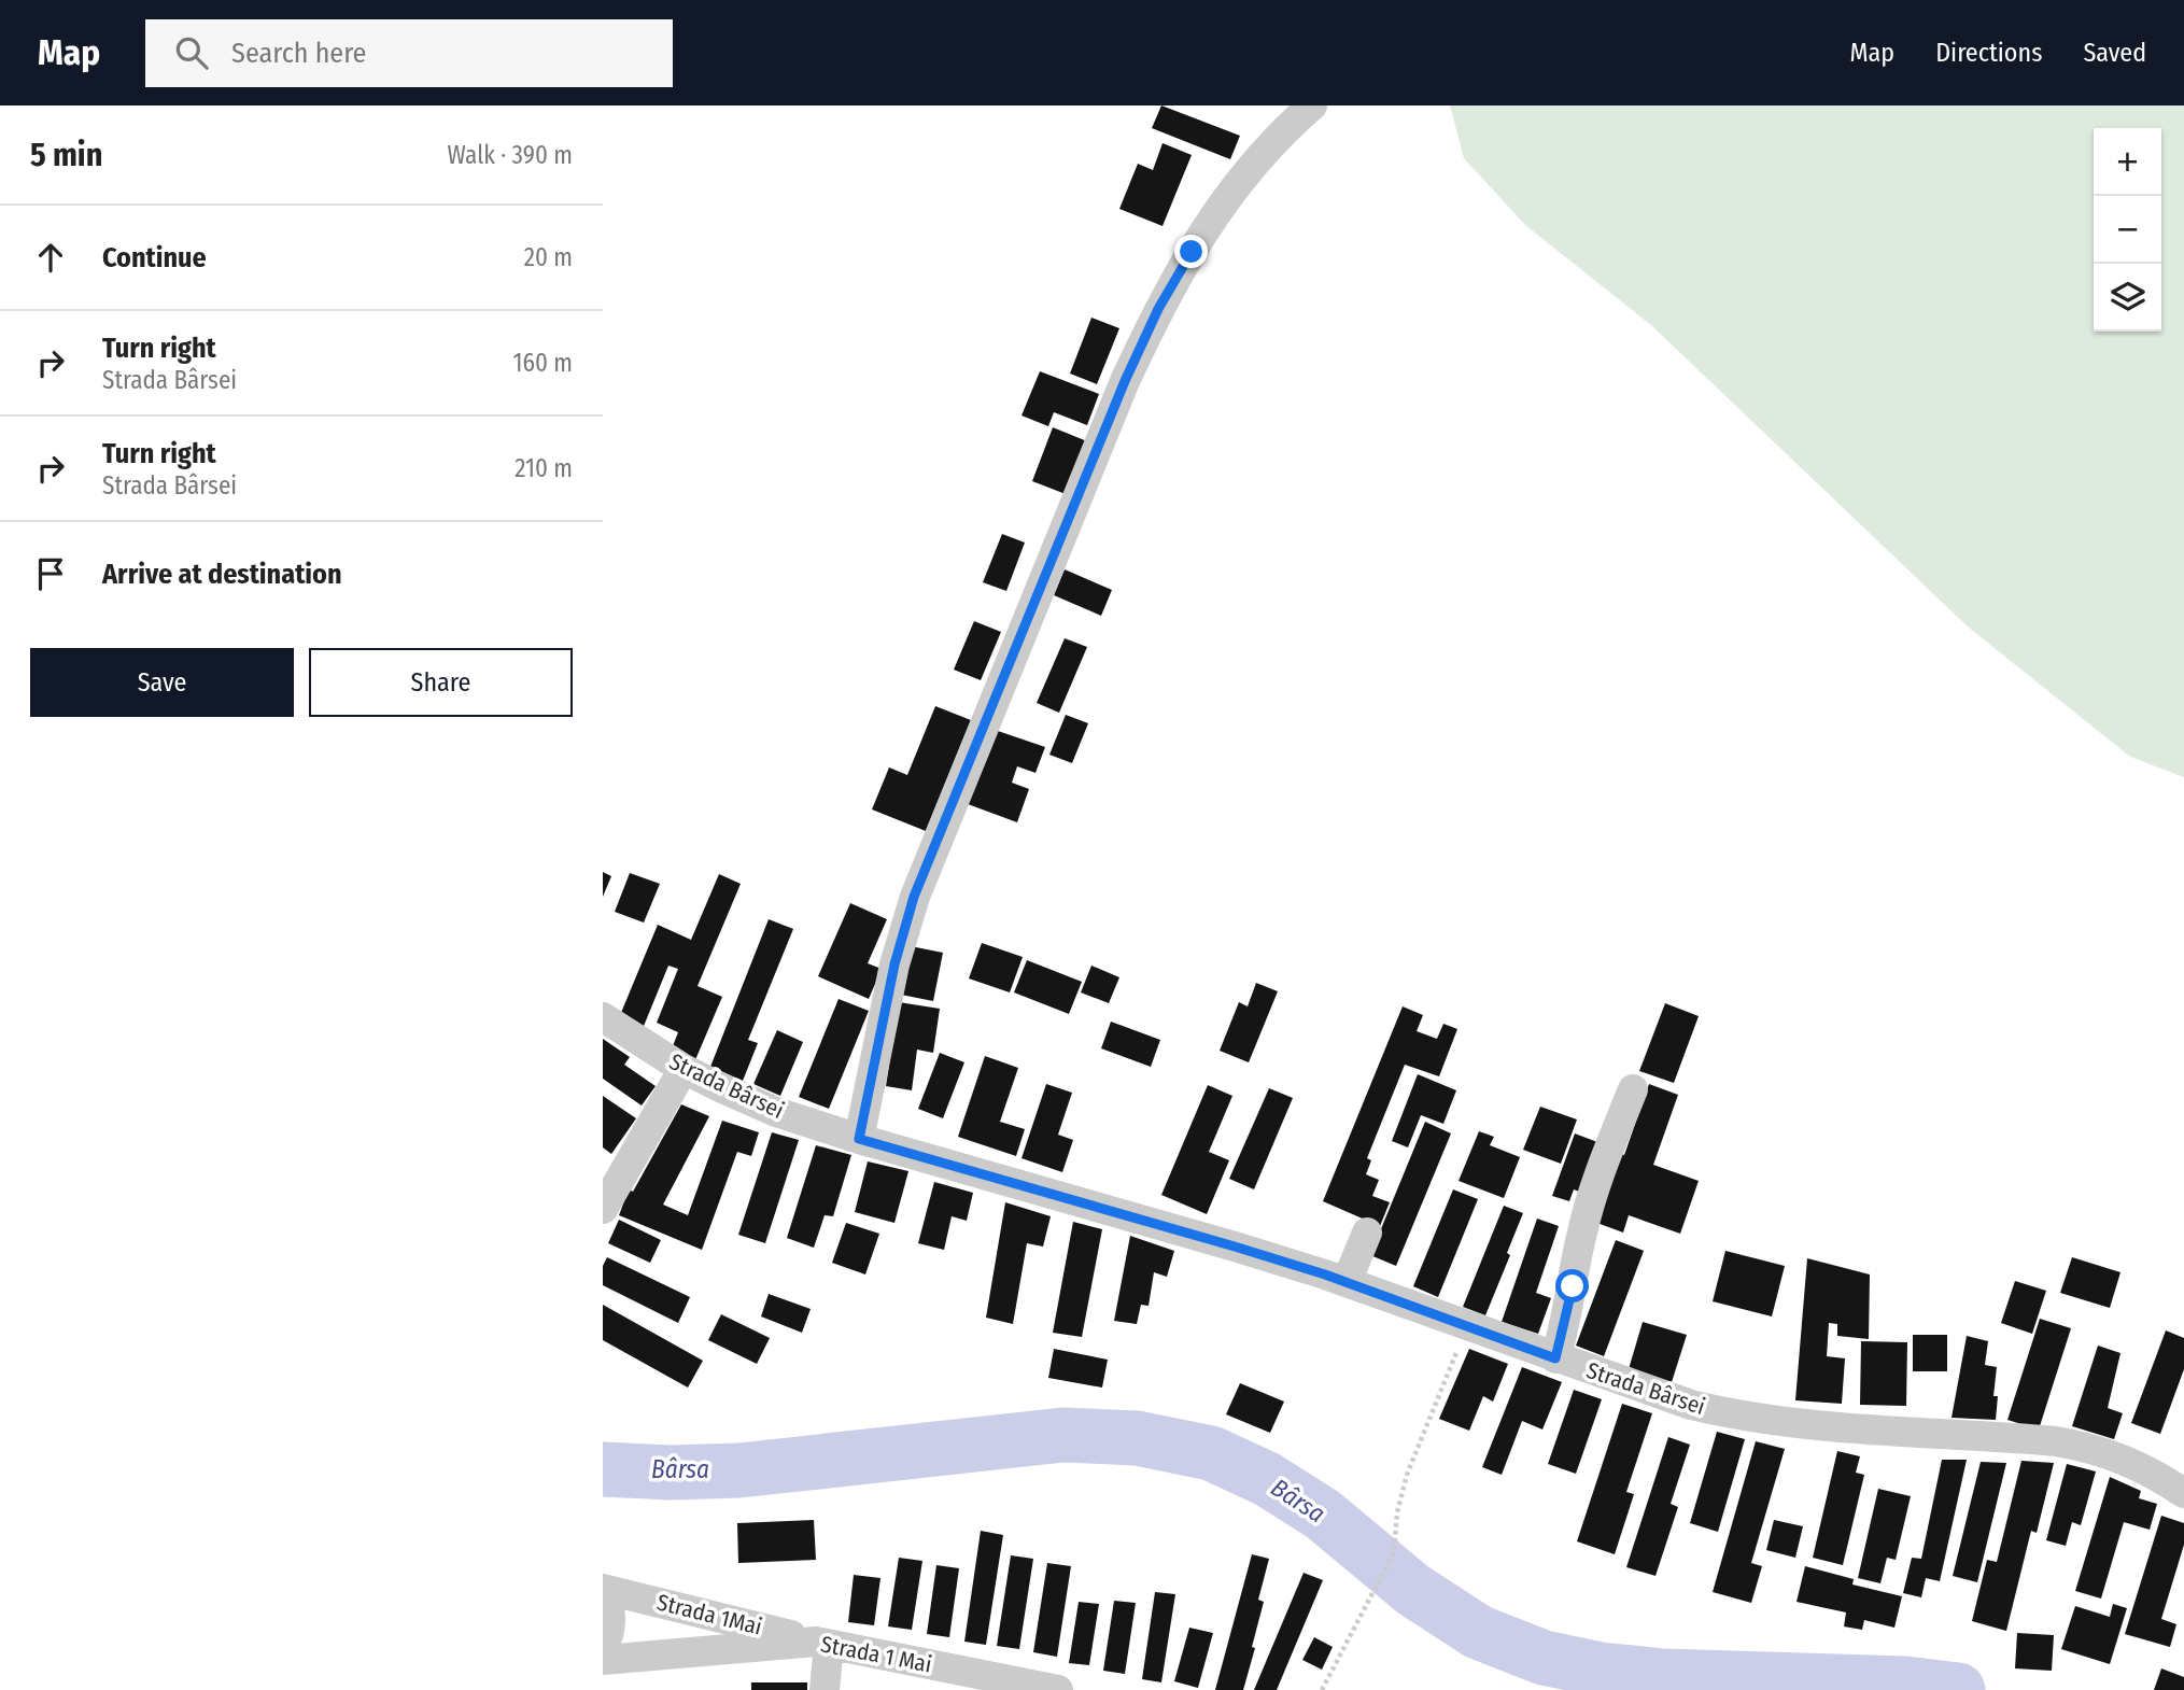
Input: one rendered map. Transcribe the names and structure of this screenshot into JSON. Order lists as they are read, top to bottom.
{
  "streets": {
    "street": ["Strada Bârsei", "Strada 1Mai", "Strada 1 Mai"]
  },
  "crossings": [
    ["Strada 1Mai", "Strada 1 Mai"]
  ],
  "water": ["Bârsa"],
  "page": {
    "header": "Map",
    "search": "Search here",
    "nav": ["Map", "Directions", "Saved"],
    "heading": ["5 min", "Walk · 390 m"],
    "map_buttons": ["+", "−"],
    "list": [
      ["Continue", "20 m"],
      ["Turn right", "Strada Bârsei", "160 m"],
      ["Turn right", "Strada Bârsei", "210 m"],
      "Arrive at destination"
    ],
    "buttons": ["Save", "Share"]
  }
}
